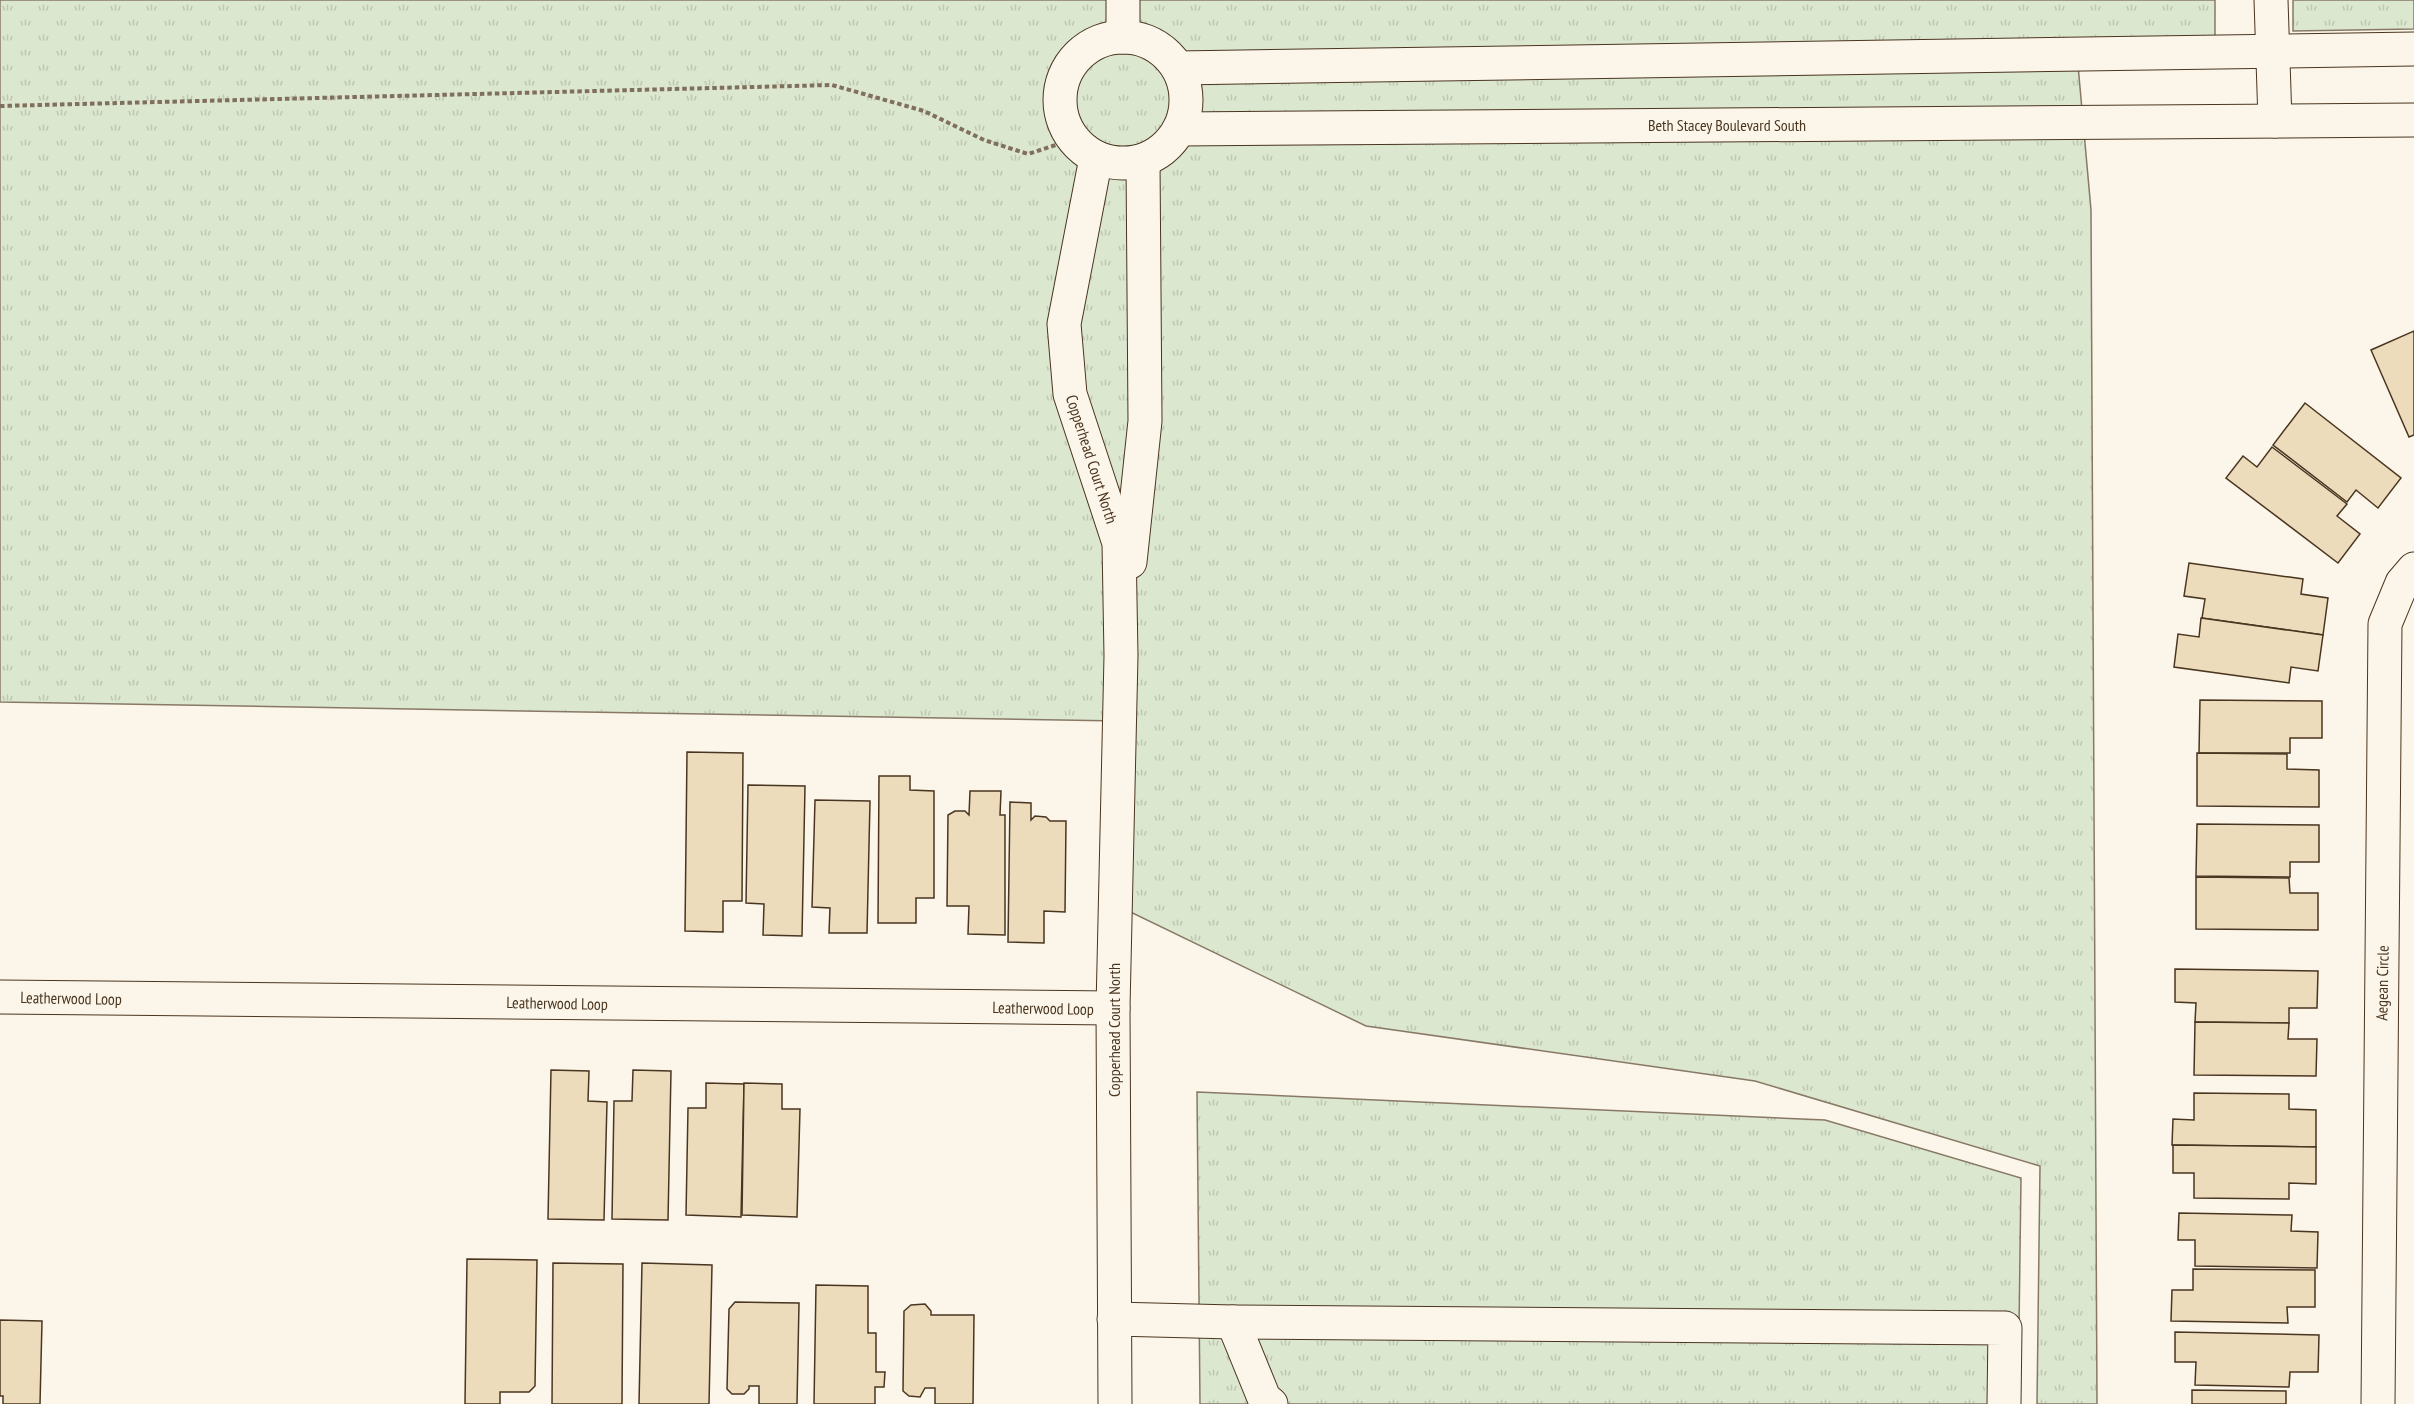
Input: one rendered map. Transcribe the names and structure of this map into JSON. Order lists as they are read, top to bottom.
{
  "streets": {
    "street": [
      "Beth Stacey Boulevard South",
      "Copperhead Court North",
      "Aegean Circle",
      "Leatherwood Loop"
    ]
  },
  "crossings": [
    ["Beth Stacey Boulevard South", "Copperhead Court North"],
    ["Copperhead Court North", "Leatherwood Loop"]
  ]
}
